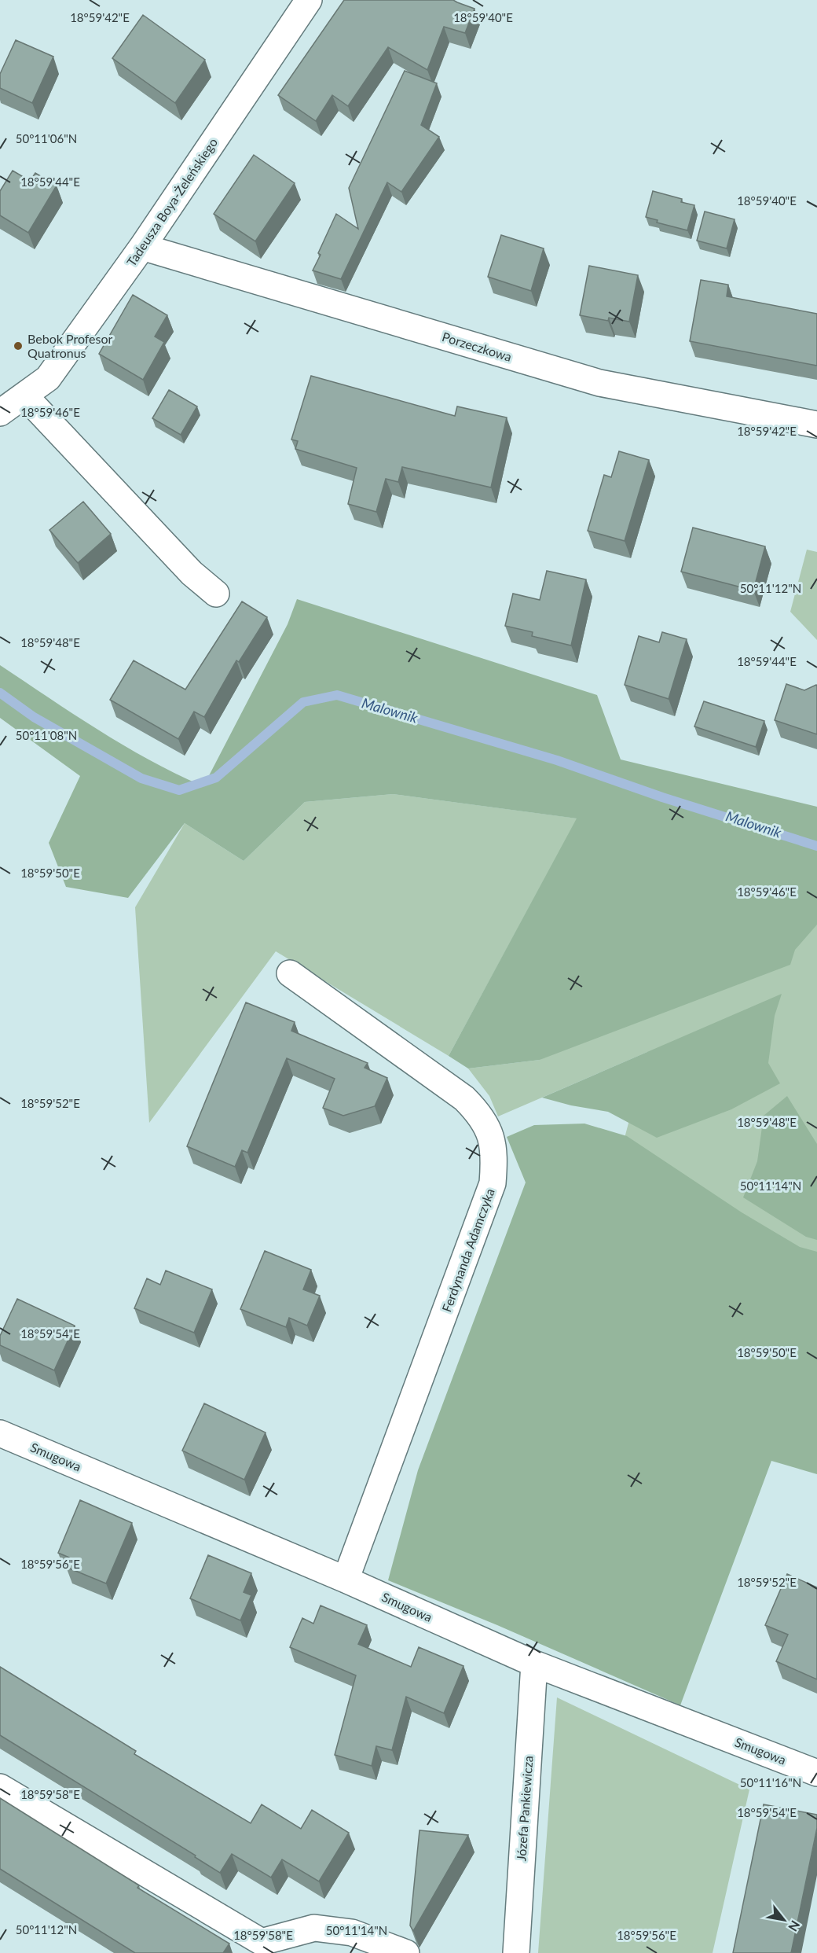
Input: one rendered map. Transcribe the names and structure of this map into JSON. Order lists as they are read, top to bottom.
{
  "streets": {
    "street": [
      "Tadeusza Boya-Żeleńskiego",
      "Porzeczkowa",
      "Ferdynanda Adamczyka",
      "Smugowa",
      "Józefa Pankiewicza"
    ]
  },
  "crossings": [
    ["Tadeusza Boya-Żeleńskiego", "Porzeczkowa"],
    ["Ferdynanda Adamczyka", "Smugowa"],
    ["Smugowa", "Józefa Pankiewicza"]
  ],
  "water": ["Malownik"],
  "places": ["Bebok Profesor Quatronus"],
  "north": "bottom right",
  "coordinates": [
    "18°59'42\"E",
    "18°59'40\"E",
    "50°11'06\"N",
    "18°59'44\"E",
    "18°59'46\"E",
    "50°11'12\"N",
    "18°59'48\"E",
    "50°11'08\"N",
    "18°59'50\"E",
    "18°59'52\"E",
    "50°11'14\"N",
    "18°59'54\"E",
    "18°59'56\"E",
    "50°11'16\"N",
    "18°59'58\"E"
  ]
}
